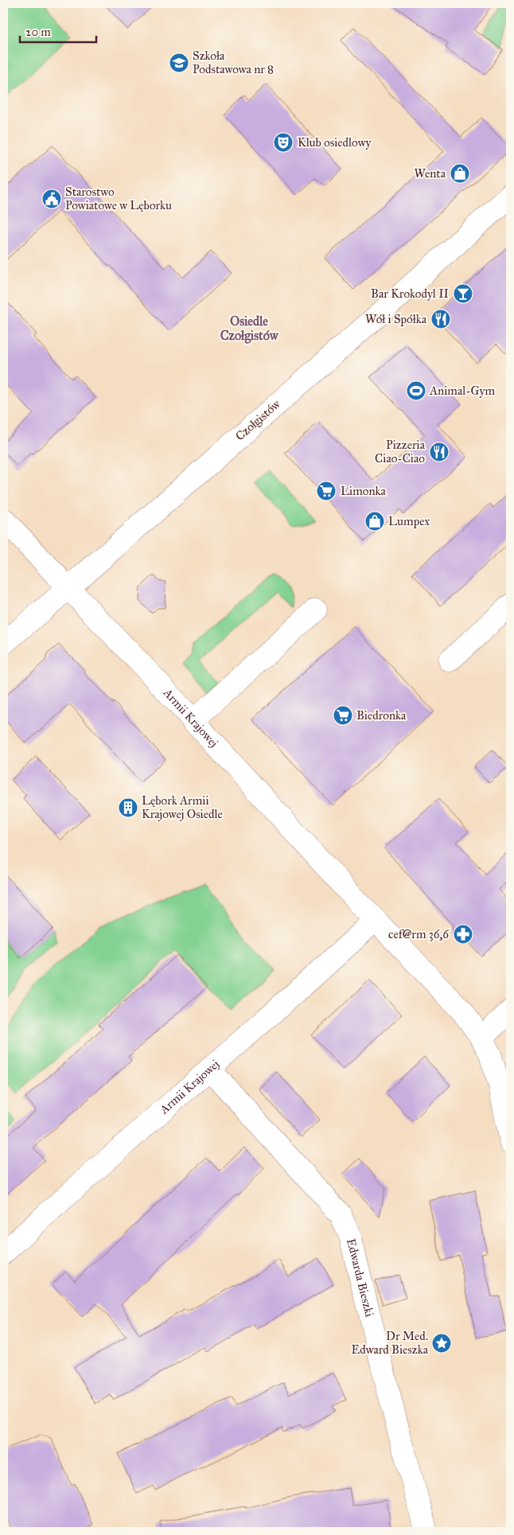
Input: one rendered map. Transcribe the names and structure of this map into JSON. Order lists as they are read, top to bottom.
{
  "streets": {
    "street": ["Czołgistów", "Armii Krajowej", "Edwarda Bieszki"]
  },
  "crossings": [
    ["Czołgistów", "Armii Krajowej"],
    ["Armii Krajowej", "Edwarda Bieszki"]
  ],
  "districts": ["Osiedle Czołgistów"],
  "places": {
    "school or university": ["Szkoła Podstawowa nr 8"],
    "theatre": ["Klub osiedlowy"],
    "shop": ["Wenta", "Lumpex"],
    "public building": ["Starostwo Powiatowe w Lęborku"],
    "bar": ["Bar Krokodyl II"],
    "restaurant": ["Wół i Spółka", "Pizzeria Ciao-Ciao"],
    "sports": ["Animal-Gym"],
    "supermarket": ["Limonka", "Biedronka"],
    "building": ["Lębork Armii Krajowej Osiedle"],
    "pharmacy": ["cef@rm 36,6"],
    "place": ["Dr Med. Edward Bieszka"]
  },
  "scale_bar": "20 m"
}
